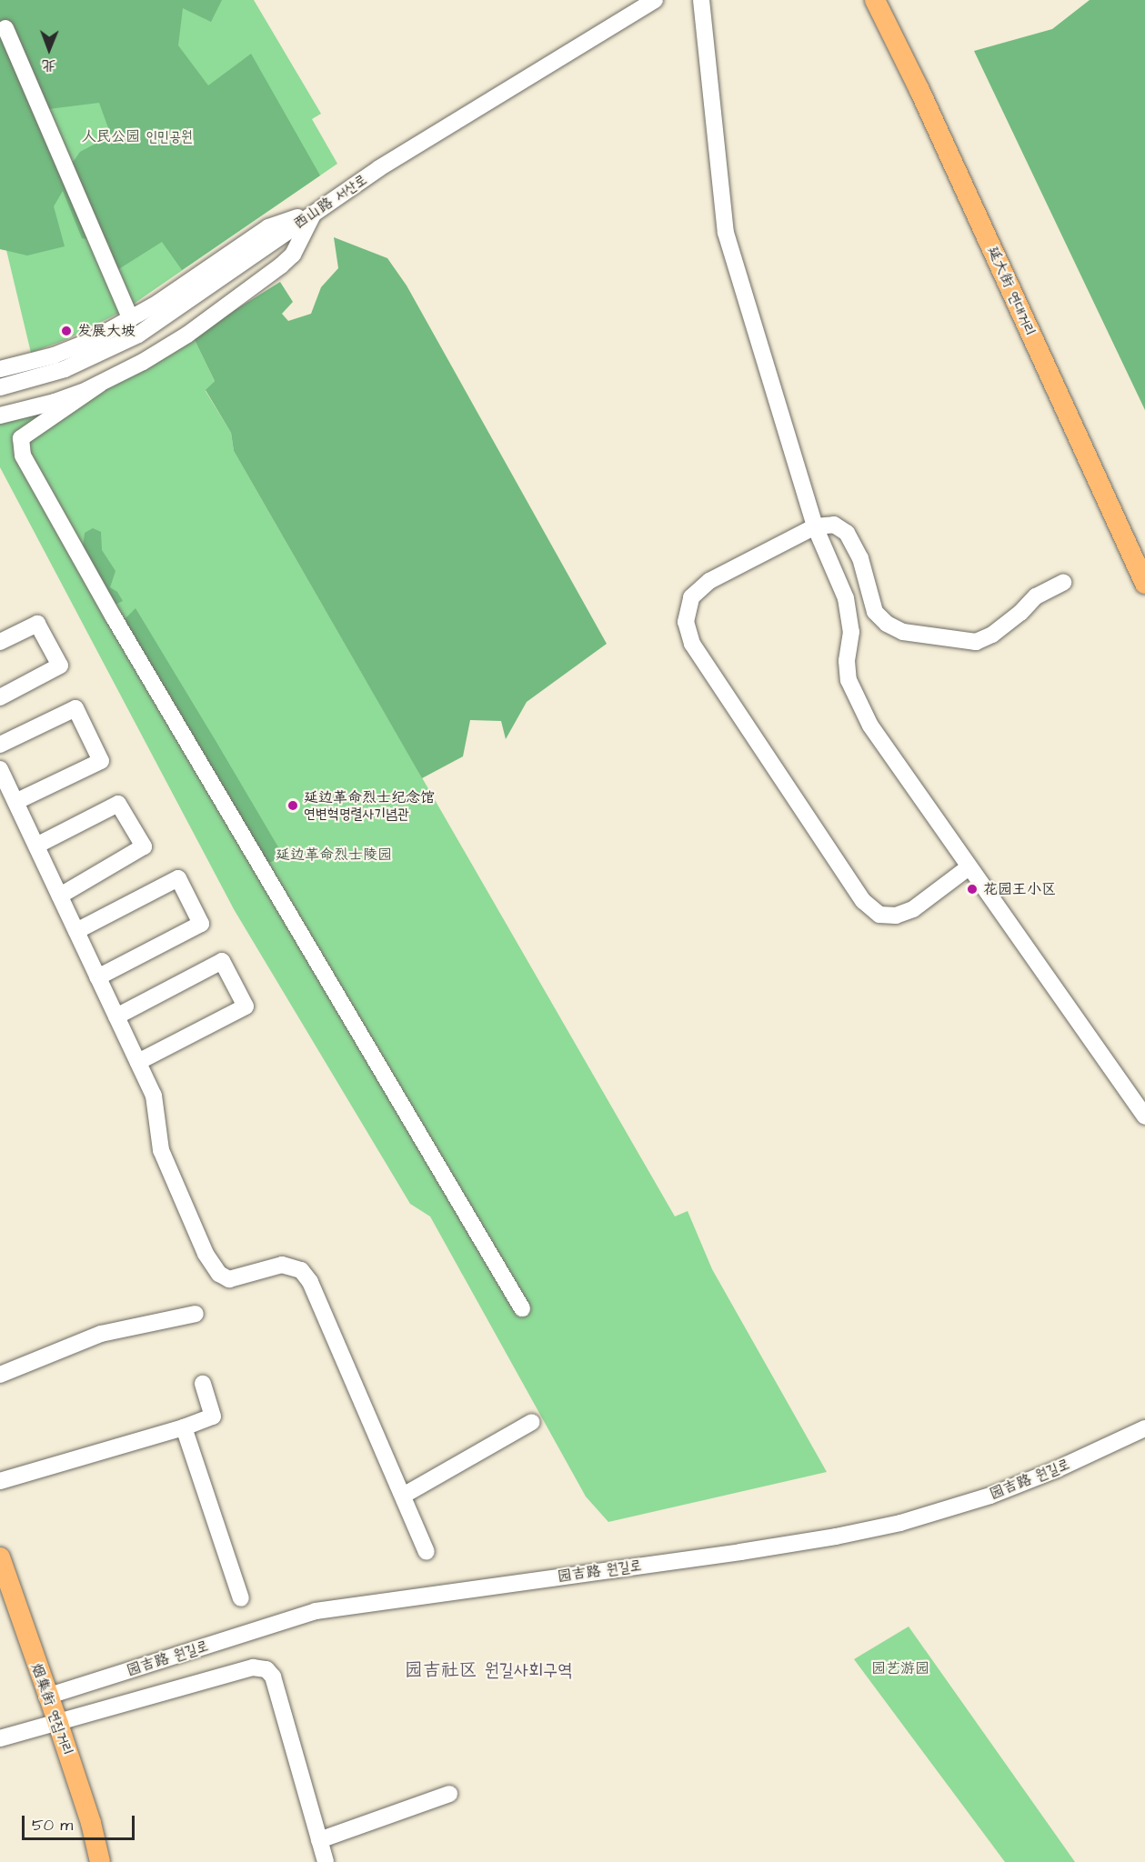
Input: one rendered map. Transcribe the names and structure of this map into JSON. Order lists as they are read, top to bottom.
{
  "streets": {
    "main road": ["延大街 연대거리", "烟集街 연집거리"],
    "street": ["西山路 서산로", "园吉路 원길로"]
  },
  "crossings": [
    ["园吉路 원길로", "烟集街 연집거리"]
  ],
  "districts": ["园吉社区 원길사회구역"],
  "parks": ["人民公园 인민공원", "延边革命烈士陵园", "园艺游园"],
  "places": ["发展大坡", "延边革命烈士纪念馆 연변혁명렬사기념관", "花园王小区"],
  "scale_bar": "50 m",
  "north": "bottom"
}
